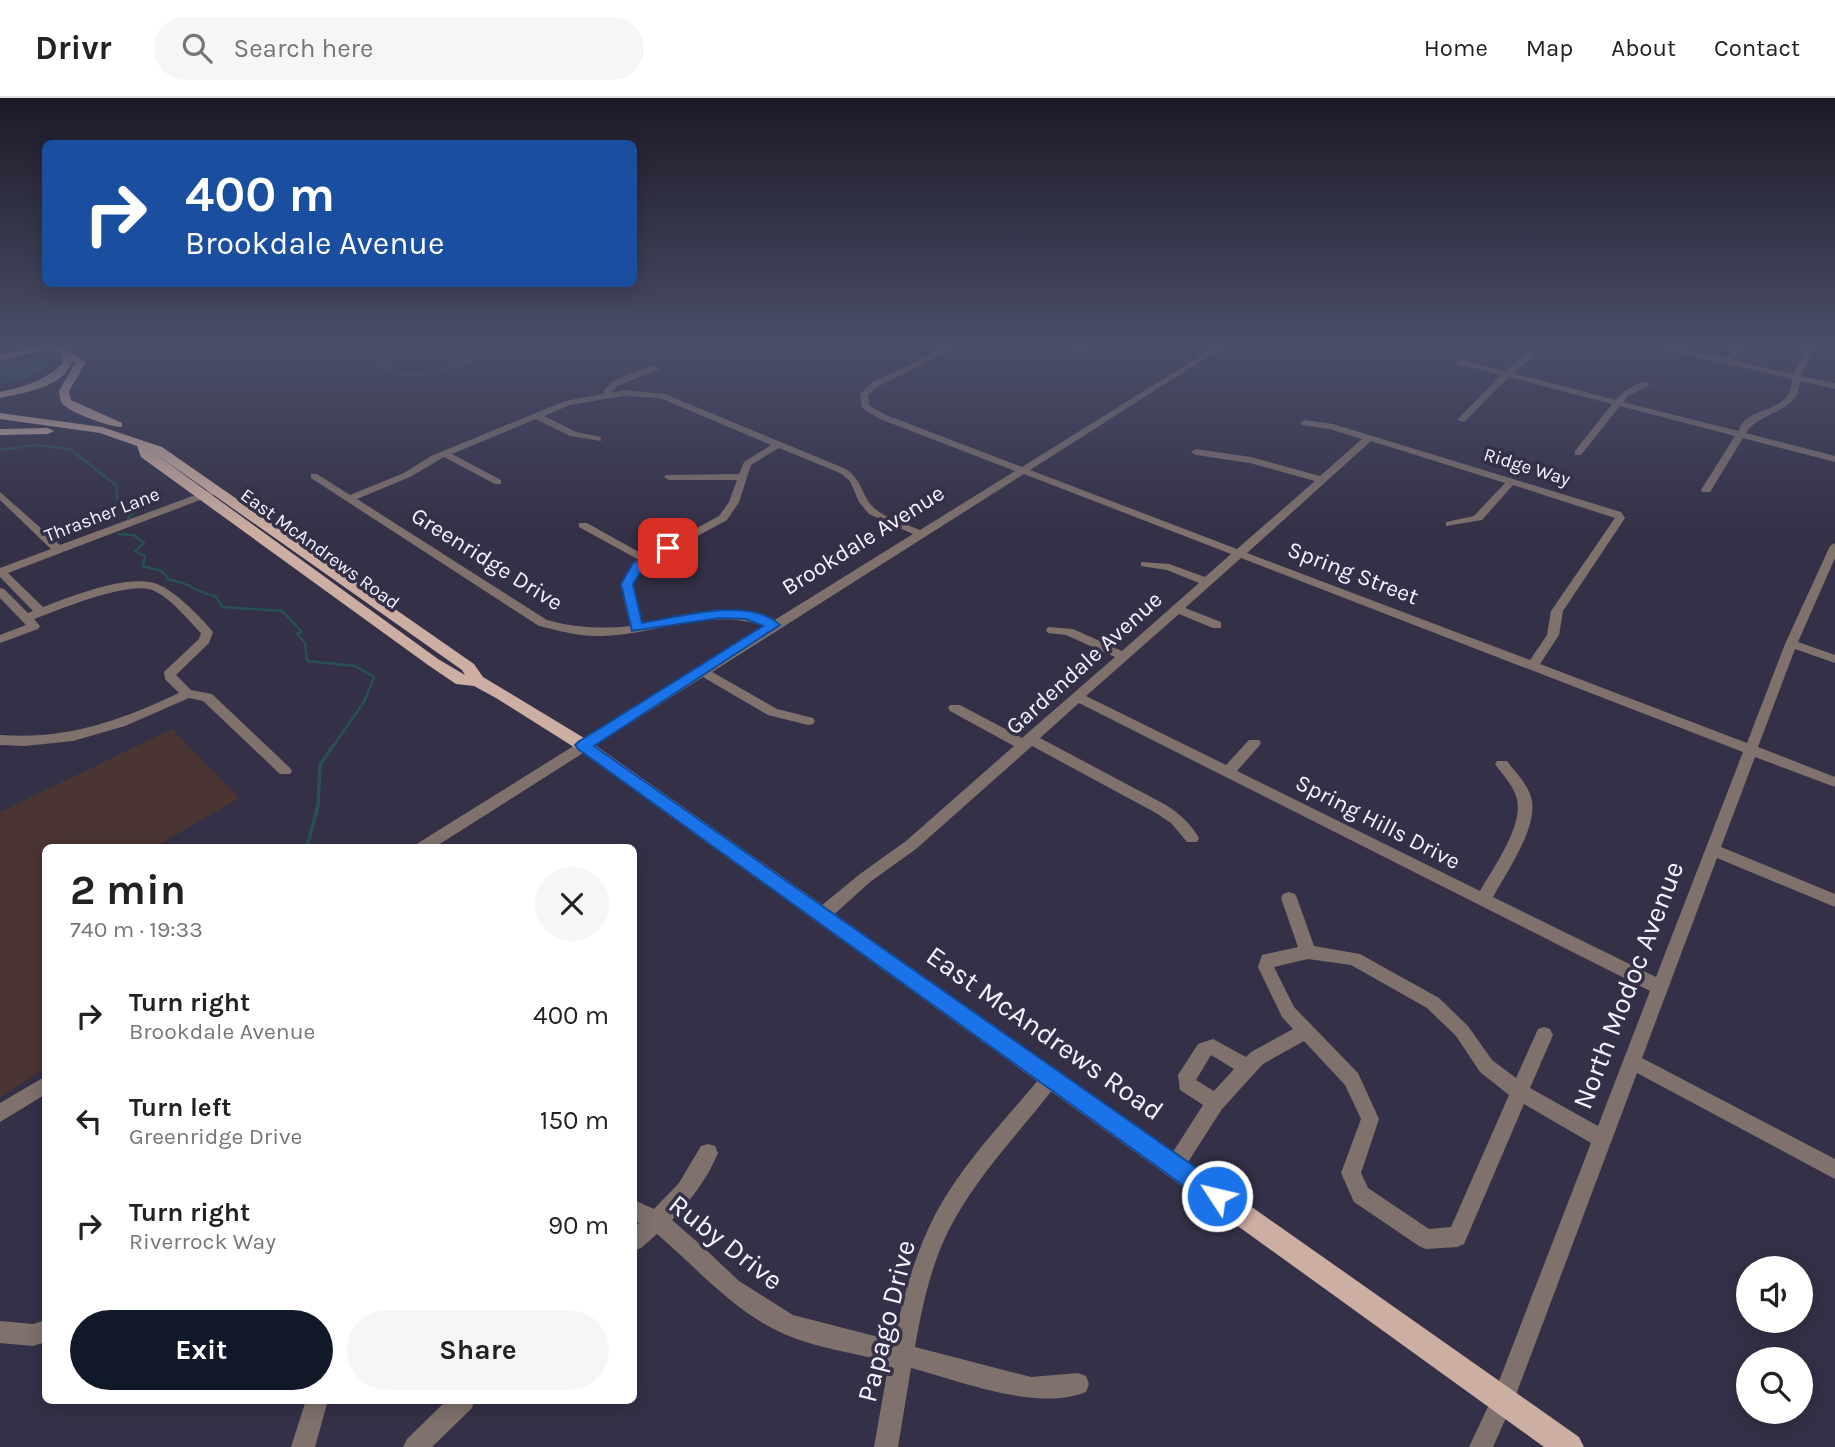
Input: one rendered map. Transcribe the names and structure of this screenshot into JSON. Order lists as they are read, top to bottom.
{
  "streets": {
    "main road": ["East McAndrews Road"],
    "street": [
      "Ridge Way",
      "Thrasher Lane",
      "Brookdale Avenue",
      "Greenridge Drive",
      "Spring Street",
      "Gardendale Avenue",
      "Spring Hills Drive",
      "North Modoc Avenue",
      "Ruby Drive",
      "Papago Drive"
    ]
  },
  "crossings": [
    ["Ridge Way", "Spring Street"],
    ["Ridge Way", "Gardendale Avenue"],
    ["Thrasher Lane", "East McAndrews Road"],
    ["Brookdale Avenue", "East McAndrews Road"],
    ["Brookdale Avenue", "Greenridge Drive"],
    ["Brookdale Avenue", "Spring Street"],
    ["East McAndrews Road", "Gardendale Avenue"],
    ["East McAndrews Road", "North Modoc Avenue"],
    ["East McAndrews Road", "Papago Drive"],
    ["Spring Street", "Gardendale Avenue"],
    ["Spring Street", "North Modoc Avenue"],
    ["Gardendale Avenue", "Spring Hills Drive"],
    ["Spring Hills Drive", "North Modoc Avenue"],
    ["Ruby Drive", "Papago Drive"]
  ],
  "page": {
    "header": "Drivr",
    "search": "Search here",
    "nav": [
      "Home",
      "Map",
      "About",
      "Contact"
    ],
    "turn": ["400 m", "Brookdale Avenue"],
    "heading": ["2 min", "740 m · 19:33"],
    "list": [
      {
        "name": "Turn right",
        "note": "Brookdale Avenue",
        "value": "400 m"
      },
      {
        "name": "Turn left",
        "note": "Greenridge Drive",
        "value": "150 m"
      },
      {
        "name": "Turn right",
        "note": "Riverrock Way",
        "value": "90 m"
      }
    ],
    "buttons": ["Exit", "Share"]
  }
}
